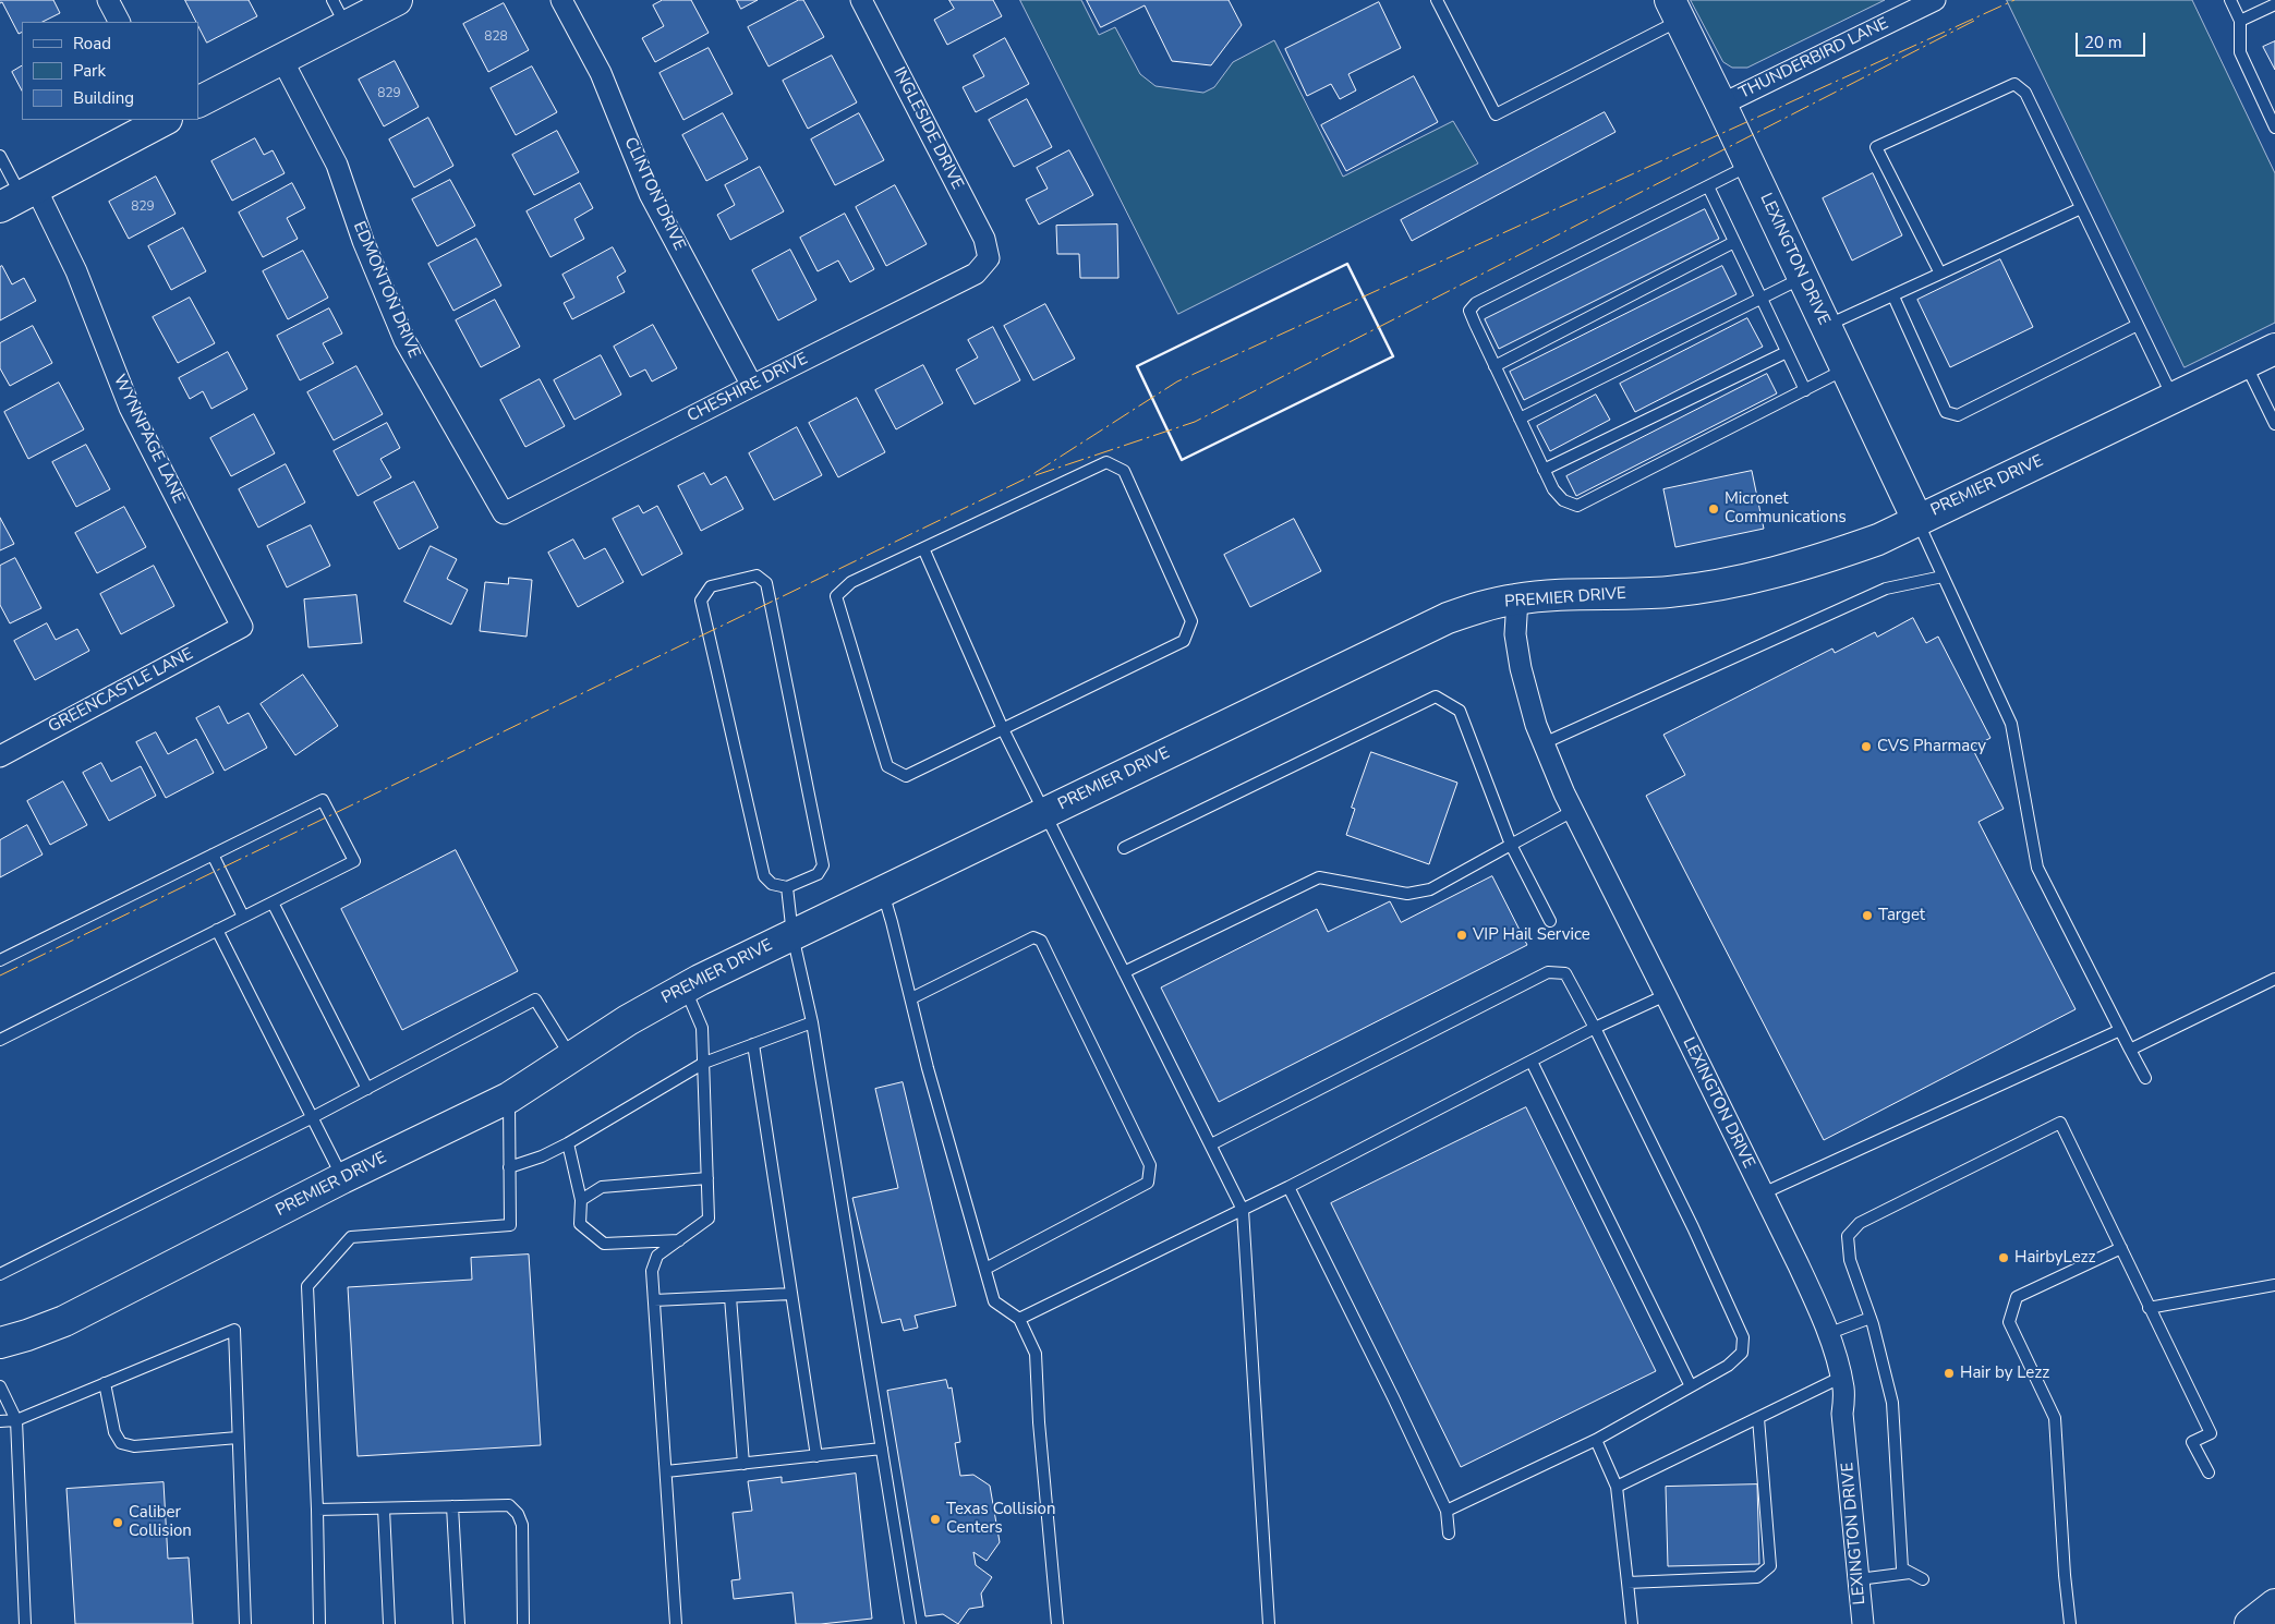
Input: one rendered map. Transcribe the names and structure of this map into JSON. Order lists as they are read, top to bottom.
{
  "streets": {
    "street": [
      "THUNDERBIRD LANE",
      "INGLESIDE DRIVE",
      "CLINTON DRIVE",
      "LEXINGTON DRIVE",
      "EDMONTON DRIVE",
      "CHESHIRE DRIVE",
      "WYNNPAGE LANE",
      "PREMIER DRIVE",
      "GREENCASTLE LANE"
    ]
  },
  "crossings": [
    ["THUNDERBIRD LANE", "LEXINGTON DRIVE"],
    ["INGLESIDE DRIVE", "CHESHIRE DRIVE"],
    ["CLINTON DRIVE", "CHESHIRE DRIVE"],
    ["LEXINGTON DRIVE", "PREMIER DRIVE"],
    ["EDMONTON DRIVE", "CHESHIRE DRIVE"],
    ["WYNNPAGE LANE", "GREENCASTLE LANE"]
  ],
  "places": [
    "Micronet Communications",
    "CVS Pharmacy",
    "Target",
    "VIP Hail Service",
    "HairbyLezz",
    "Hair by Lezz",
    "Texas Collision Centers",
    "Caliber Collision"
  ],
  "house_numbers": ["828", "829", "829"],
  "legend": ["Road", "Park", "Building"],
  "scale_bar": "20 m"
}
